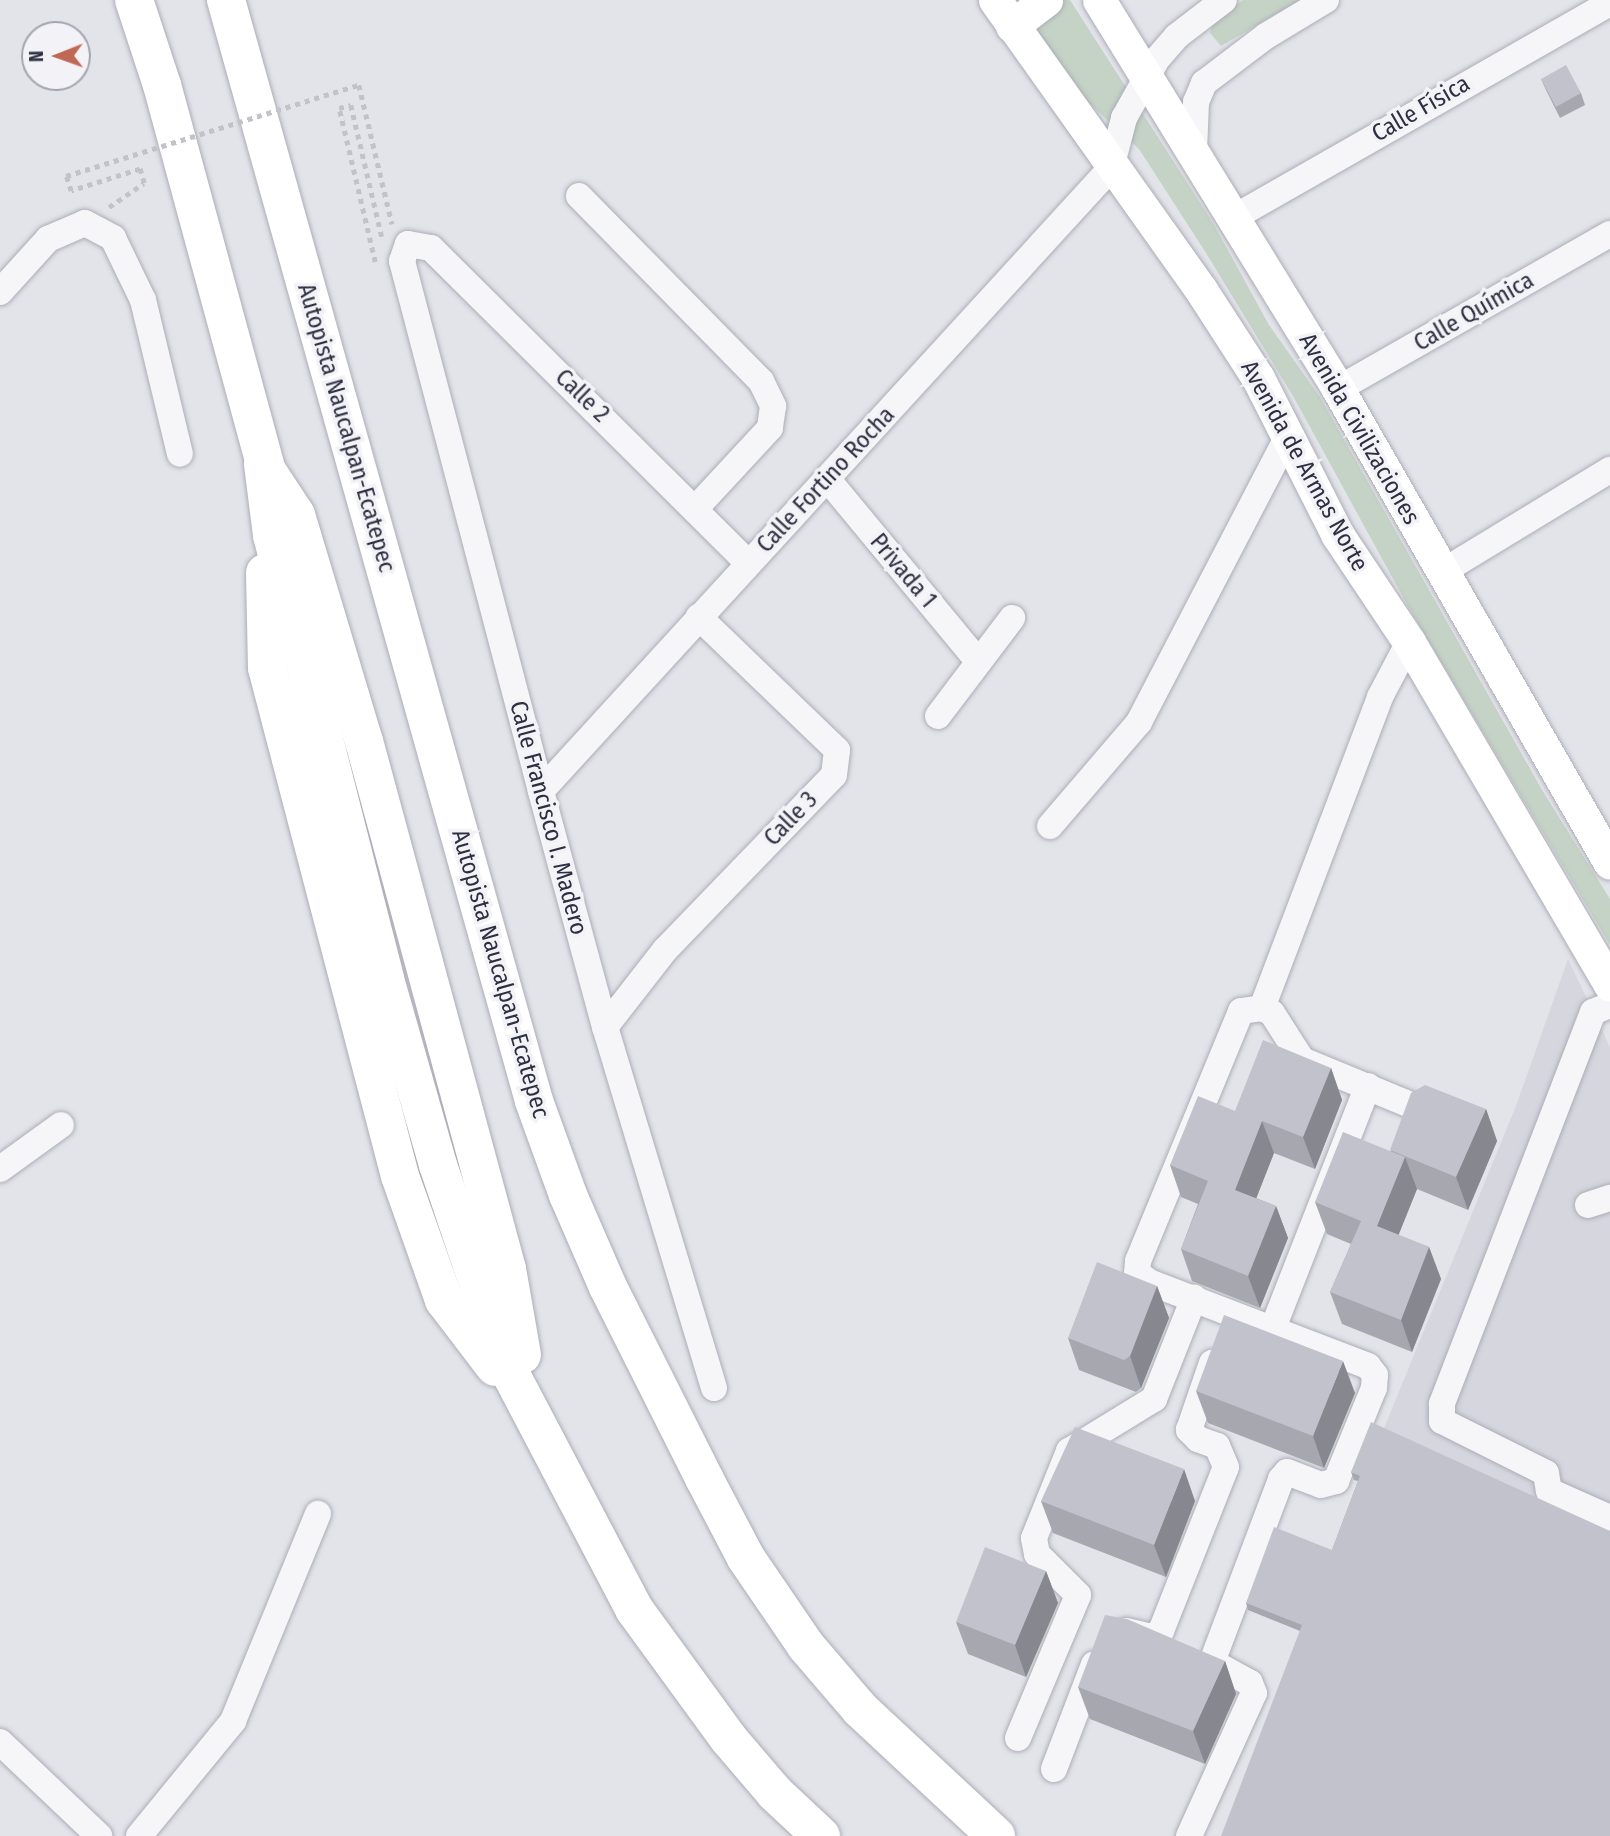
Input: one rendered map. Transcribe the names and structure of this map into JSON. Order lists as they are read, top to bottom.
{
  "streets": {
    "highway": ["Autopista Naucalpan-Ecatepec"],
    "main road": ["Avenida Civilizaciones", "Avenida de Armas Norte"],
    "street": [
      "Calle Física",
      "Calle Química",
      "Calle 2",
      "Calle Fortino Rocha",
      "Privada 1",
      "Calle Francisco I. Madero",
      "Calle 3"
    ]
  },
  "crossings": [
    ["Calle Física", "Avenida Civilizaciones"],
    ["Calle Química", "Avenida Civilizaciones"],
    ["Calle 2", "Calle Fortino Rocha"],
    ["Calle 2", "Calle Francisco I. Madero"],
    ["Avenida de Armas Norte", "Calle Fortino Rocha"],
    ["Calle Fortino Rocha", "Privada 1"],
    ["Calle Fortino Rocha", "Calle Francisco I. Madero"],
    ["Calle Fortino Rocha", "Calle 3"],
    ["Calle Francisco I. Madero", "Calle 3"]
  ],
  "north": "left"
}
